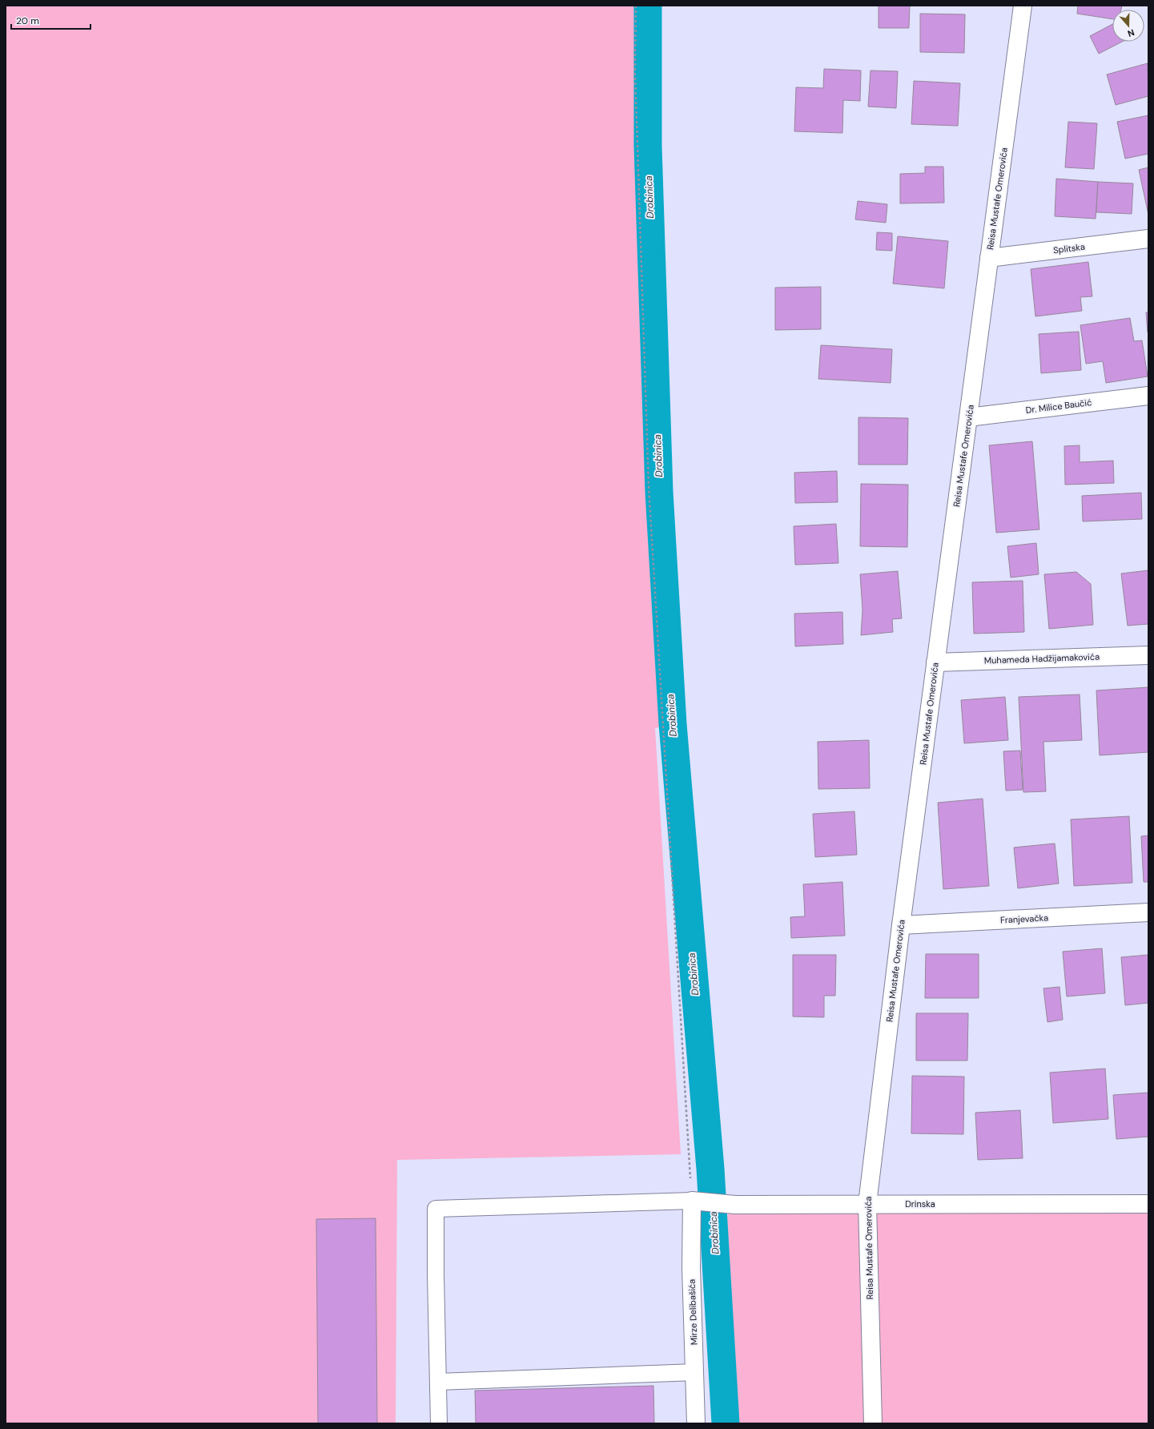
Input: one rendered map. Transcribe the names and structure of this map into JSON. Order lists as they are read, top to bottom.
{
  "streets": {
    "street": [
      "Reisa Mustafe Omerovića",
      "Splitska",
      "Dr. Milice Baučić",
      "Muhameda Hadžijamakovića",
      "Franjevačka",
      "Drinska",
      "Mirze Delibašića"
    ]
  },
  "crossings": [
    ["Reisa Mustafe Omerovića", "Splitska"],
    ["Reisa Mustafe Omerovića", "Dr. Milice Baučić"],
    ["Reisa Mustafe Omerovića", "Muhameda Hadžijamakovića"],
    ["Reisa Mustafe Omerovića", "Franjevačka"],
    ["Reisa Mustafe Omerovića", "Drinska"],
    ["Drinska", "Mirze Delibašića"]
  ],
  "water": ["Drobinica"],
  "scale_bar": "20 m",
  "north": "bottom"
}
